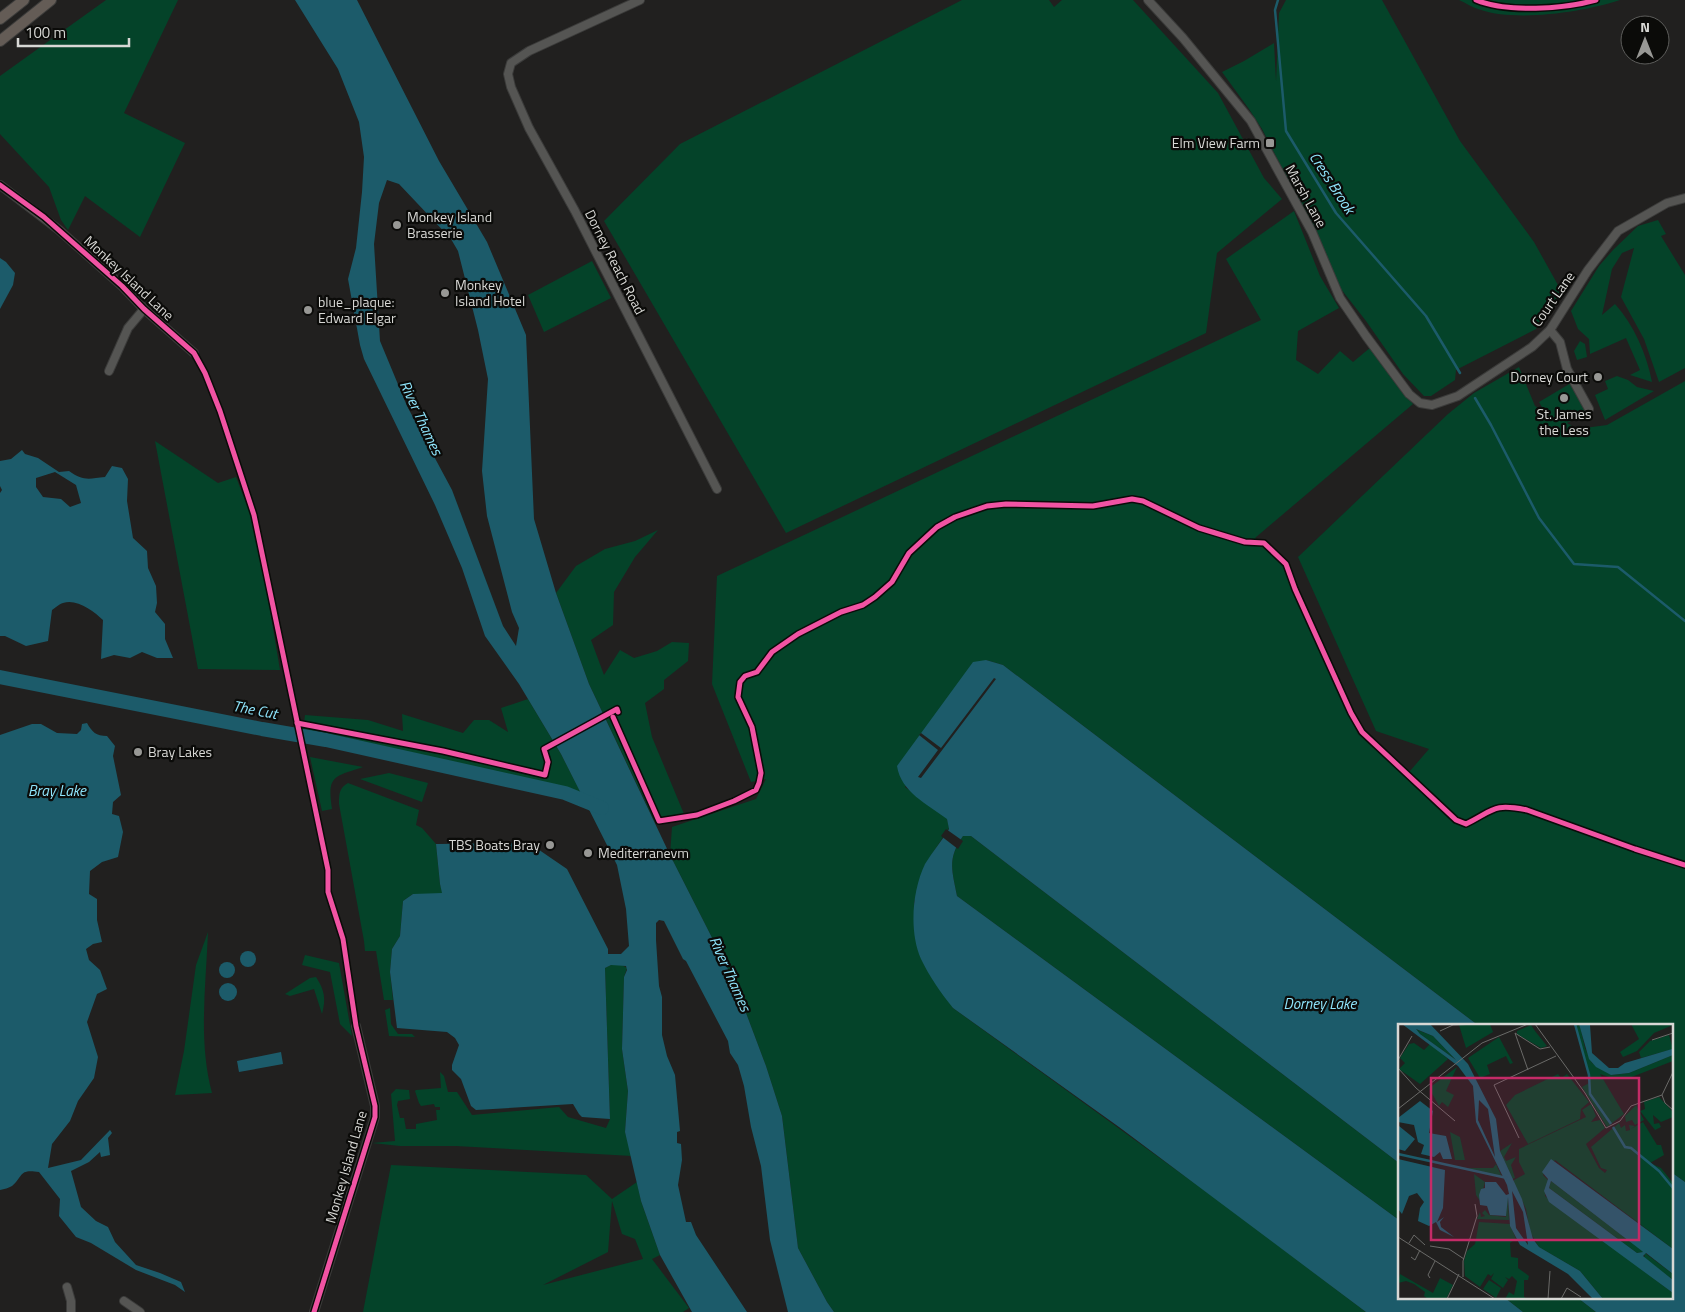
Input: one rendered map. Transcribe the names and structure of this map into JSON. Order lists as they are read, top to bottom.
{
  "streets": {
    "street": [
      "Marsh Lane",
      "Dorney Reach Road",
      "Monkey Island Lane",
      "Court Lane"
    ]
  },
  "crossings": [
    ["Marsh Lane", "Court Lane"]
  ],
  "water": [
    "Cress Brook",
    "River Thames",
    "The Cut",
    "Bray Lake",
    "Dorney Lake"
  ],
  "places": {
    "transit": ["Elm View Farm"],
    "other": [
      "Monkey Island Brasserie",
      "Monkey Island Hotel",
      "blue_plaque: Edward Elgar",
      "Dorney Court",
      "St. James the Less",
      "Bray Lakes",
      "TBS Boats Bray",
      "Mediterranevm"
    ]
  },
  "scale_bar": "100 m",
  "north": "top"
}
